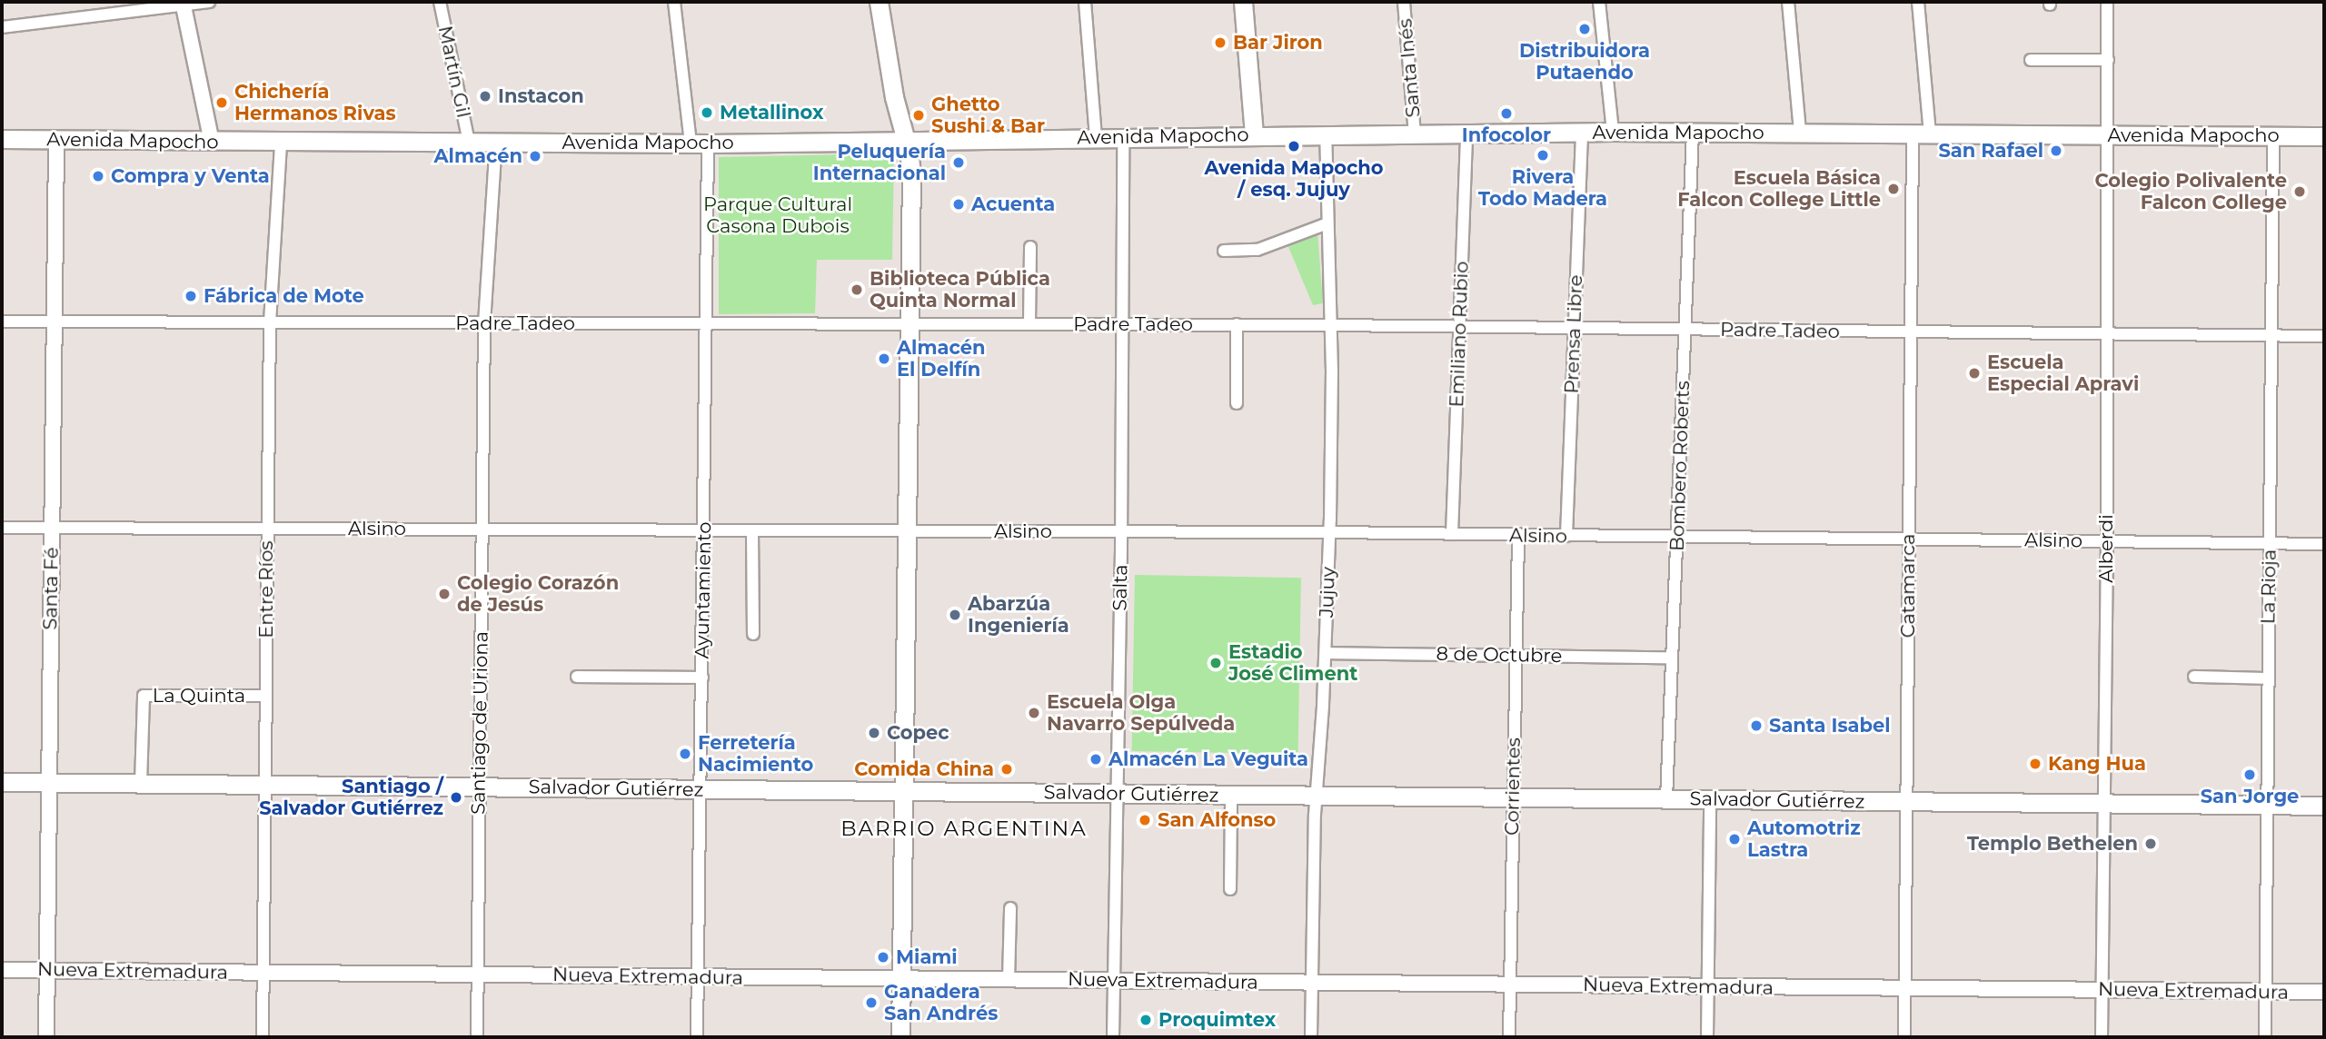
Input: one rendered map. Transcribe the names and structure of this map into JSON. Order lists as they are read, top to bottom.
{
  "streets": {
    "main road": ["Avenida Mapocho", "Salvador Gutiérrez"],
    "street": [
      "Santa Inés",
      "Martín Gil",
      "Padre Tadeo",
      "Emiliano Rubio",
      "Prensa Libre",
      "Bombero Roberts",
      "Alsino",
      "Alberdi",
      "Catamarca",
      "La Rioja",
      "Salta",
      "Santa Fé",
      "Entre Ríos",
      "Ayuntamiento",
      "Jujuy",
      "8 de Octubre",
      "La Quinta",
      "Santiago de Uriona",
      "Corrientes",
      "Nueva Extremadura"
    ]
  },
  "crossings": [
    ["Santa Inés", "Avenida Mapocho"],
    ["Martín Gil", "Avenida Mapocho"],
    ["Avenida Mapocho", "Emiliano Rubio"],
    ["Avenida Mapocho", "Prensa Libre"],
    ["Avenida Mapocho", "Bombero Roberts"],
    ["Avenida Mapocho", "Alberdi"],
    ["Avenida Mapocho", "Catamarca"],
    ["Avenida Mapocho", "La Rioja"],
    ["Avenida Mapocho", "Salta"],
    ["Avenida Mapocho", "Santa Fé"],
    ["Avenida Mapocho", "Entre Ríos"],
    ["Avenida Mapocho", "Ayuntamiento"],
    ["Avenida Mapocho", "Jujuy"],
    ["Avenida Mapocho", "Santiago de Uriona"],
    ["Padre Tadeo", "Emiliano Rubio"],
    ["Padre Tadeo", "Prensa Libre"],
    ["Padre Tadeo", "Bombero Roberts"],
    ["Padre Tadeo", "Alberdi"],
    ["Padre Tadeo", "Catamarca"],
    ["Padre Tadeo", "La Rioja"],
    ["Padre Tadeo", "Salta"],
    ["Padre Tadeo", "Santa Fé"],
    ["Padre Tadeo", "Entre Ríos"],
    ["Padre Tadeo", "Ayuntamiento"],
    ["Padre Tadeo", "Jujuy"],
    ["Padre Tadeo", "Santiago de Uriona"],
    ["Emiliano Rubio", "Alsino"],
    ["Prensa Libre", "Alsino"],
    ["Bombero Roberts", "Alsino"],
    ["Bombero Roberts", "8 de Octubre"],
    ["Bombero Roberts", "Salvador Gutiérrez"],
    ["Alsino", "Alberdi"],
    ["Alsino", "Catamarca"],
    ["Alsino", "La Rioja"],
    ["Alsino", "Salta"],
    ["Alsino", "Santa Fé"],
    ["Alsino", "Entre Ríos"],
    ["Alsino", "Ayuntamiento"],
    ["Alsino", "Jujuy"],
    ["Alsino", "Santiago de Uriona"],
    ["Alsino", "Corrientes"],
    ["Alberdi", "Salvador Gutiérrez"],
    ["Alberdi", "Nueva Extremadura"],
    ["Catamarca", "Salvador Gutiérrez"],
    ["Catamarca", "Nueva Extremadura"],
    ["La Rioja", "Salvador Gutiérrez"],
    ["La Rioja", "Nueva Extremadura"],
    ["Salta", "Salvador Gutiérrez"],
    ["Salta", "Nueva Extremadura"],
    ["Santa Fé", "Salvador Gutiérrez"],
    ["Santa Fé", "Nueva Extremadura"],
    ["Entre Ríos", "La Quinta"],
    ["Entre Ríos", "Salvador Gutiérrez"],
    ["Entre Ríos", "Nueva Extremadura"],
    ["Ayuntamiento", "Salvador Gutiérrez"],
    ["Ayuntamiento", "Nueva Extremadura"],
    ["Jujuy", "8 de Octubre"],
    ["Jujuy", "Salvador Gutiérrez"],
    ["Jujuy", "Nueva Extremadura"],
    ["8 de Octubre", "Corrientes"],
    ["La Quinta", "Salvador Gutiérrez"],
    ["Santiago de Uriona", "Salvador Gutiérrez"],
    ["Santiago de Uriona", "Nueva Extremadura"],
    ["Corrientes", "Salvador Gutiérrez"],
    ["Corrientes", "Nueva Extremadura"]
  ],
  "districts": ["BARRIO ARGENTINA"],
  "parks": ["Parque Cultural Casona Dubois"],
  "places": [
    "Distribuidora Putaendo",
    "Bar Jiron",
    "Instacon",
    "Chichería Hermanos Rivas",
    "Metallinox",
    "Infocolor",
    "Ghetto Sushi & Bar",
    "Avenida Mapocho / esq. Jujuy",
    "San Rafael",
    "Rivera Todo Madera",
    "Almacén",
    "Peluquería Internacional",
    "Compra y Venta",
    "Escuela Básica Falcon College Little",
    "Colegio Polivalente Falcon College",
    "Acuenta",
    "Biblioteca Pública Quinta Normal",
    "Fábrica de Mote",
    "Almacén El Delfín",
    "Escuela Especial Apravi",
    "Colegio Corazón de Jesús",
    "Abarzúa Ingeniería",
    "Estadio José Climent",
    "Escuela Olga Navarro Sepúlveda",
    "Santa Isabel",
    "Copec",
    "Ferretería Nacimiento",
    "Almacén La Veguita",
    "Kang Hua",
    "Comida China",
    "San Jorge",
    "Santiago / Salvador Gutiérrez",
    "San Alfonso",
    "Automotriz Lastra",
    "Templo Bethelen",
    "Miami",
    "Ganadera San Andrés",
    "Proquimtex"
  ]
}
